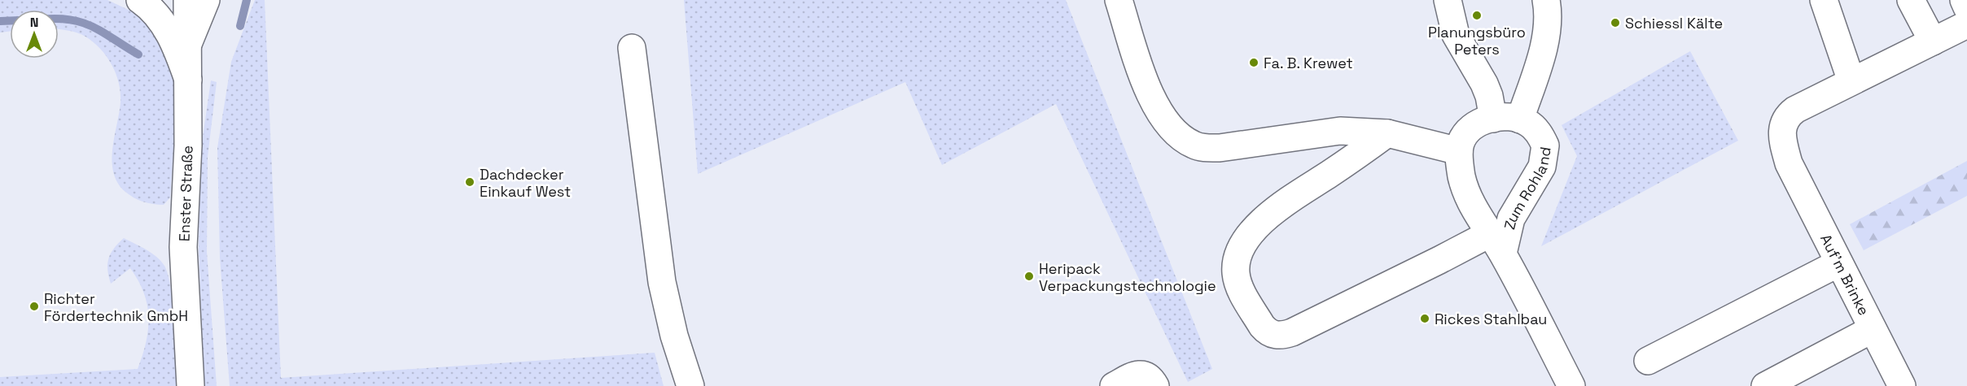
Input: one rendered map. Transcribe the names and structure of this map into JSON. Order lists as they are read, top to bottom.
{
  "streets": {
    "main road": ["Zum Rohland", "Enster Straße", "Auf'm Brinke"]
  },
  "places": [
    "Planungsbüro Peters",
    "Schiessl Kälte",
    "Fa. B. Krewet",
    "Dachdecker Einkauf West",
    "Heripack Verpackungstechnologie",
    "Richter Fördertechnik GmbH",
    "Rickes Stahlbau"
  ],
  "north": "top"
}
